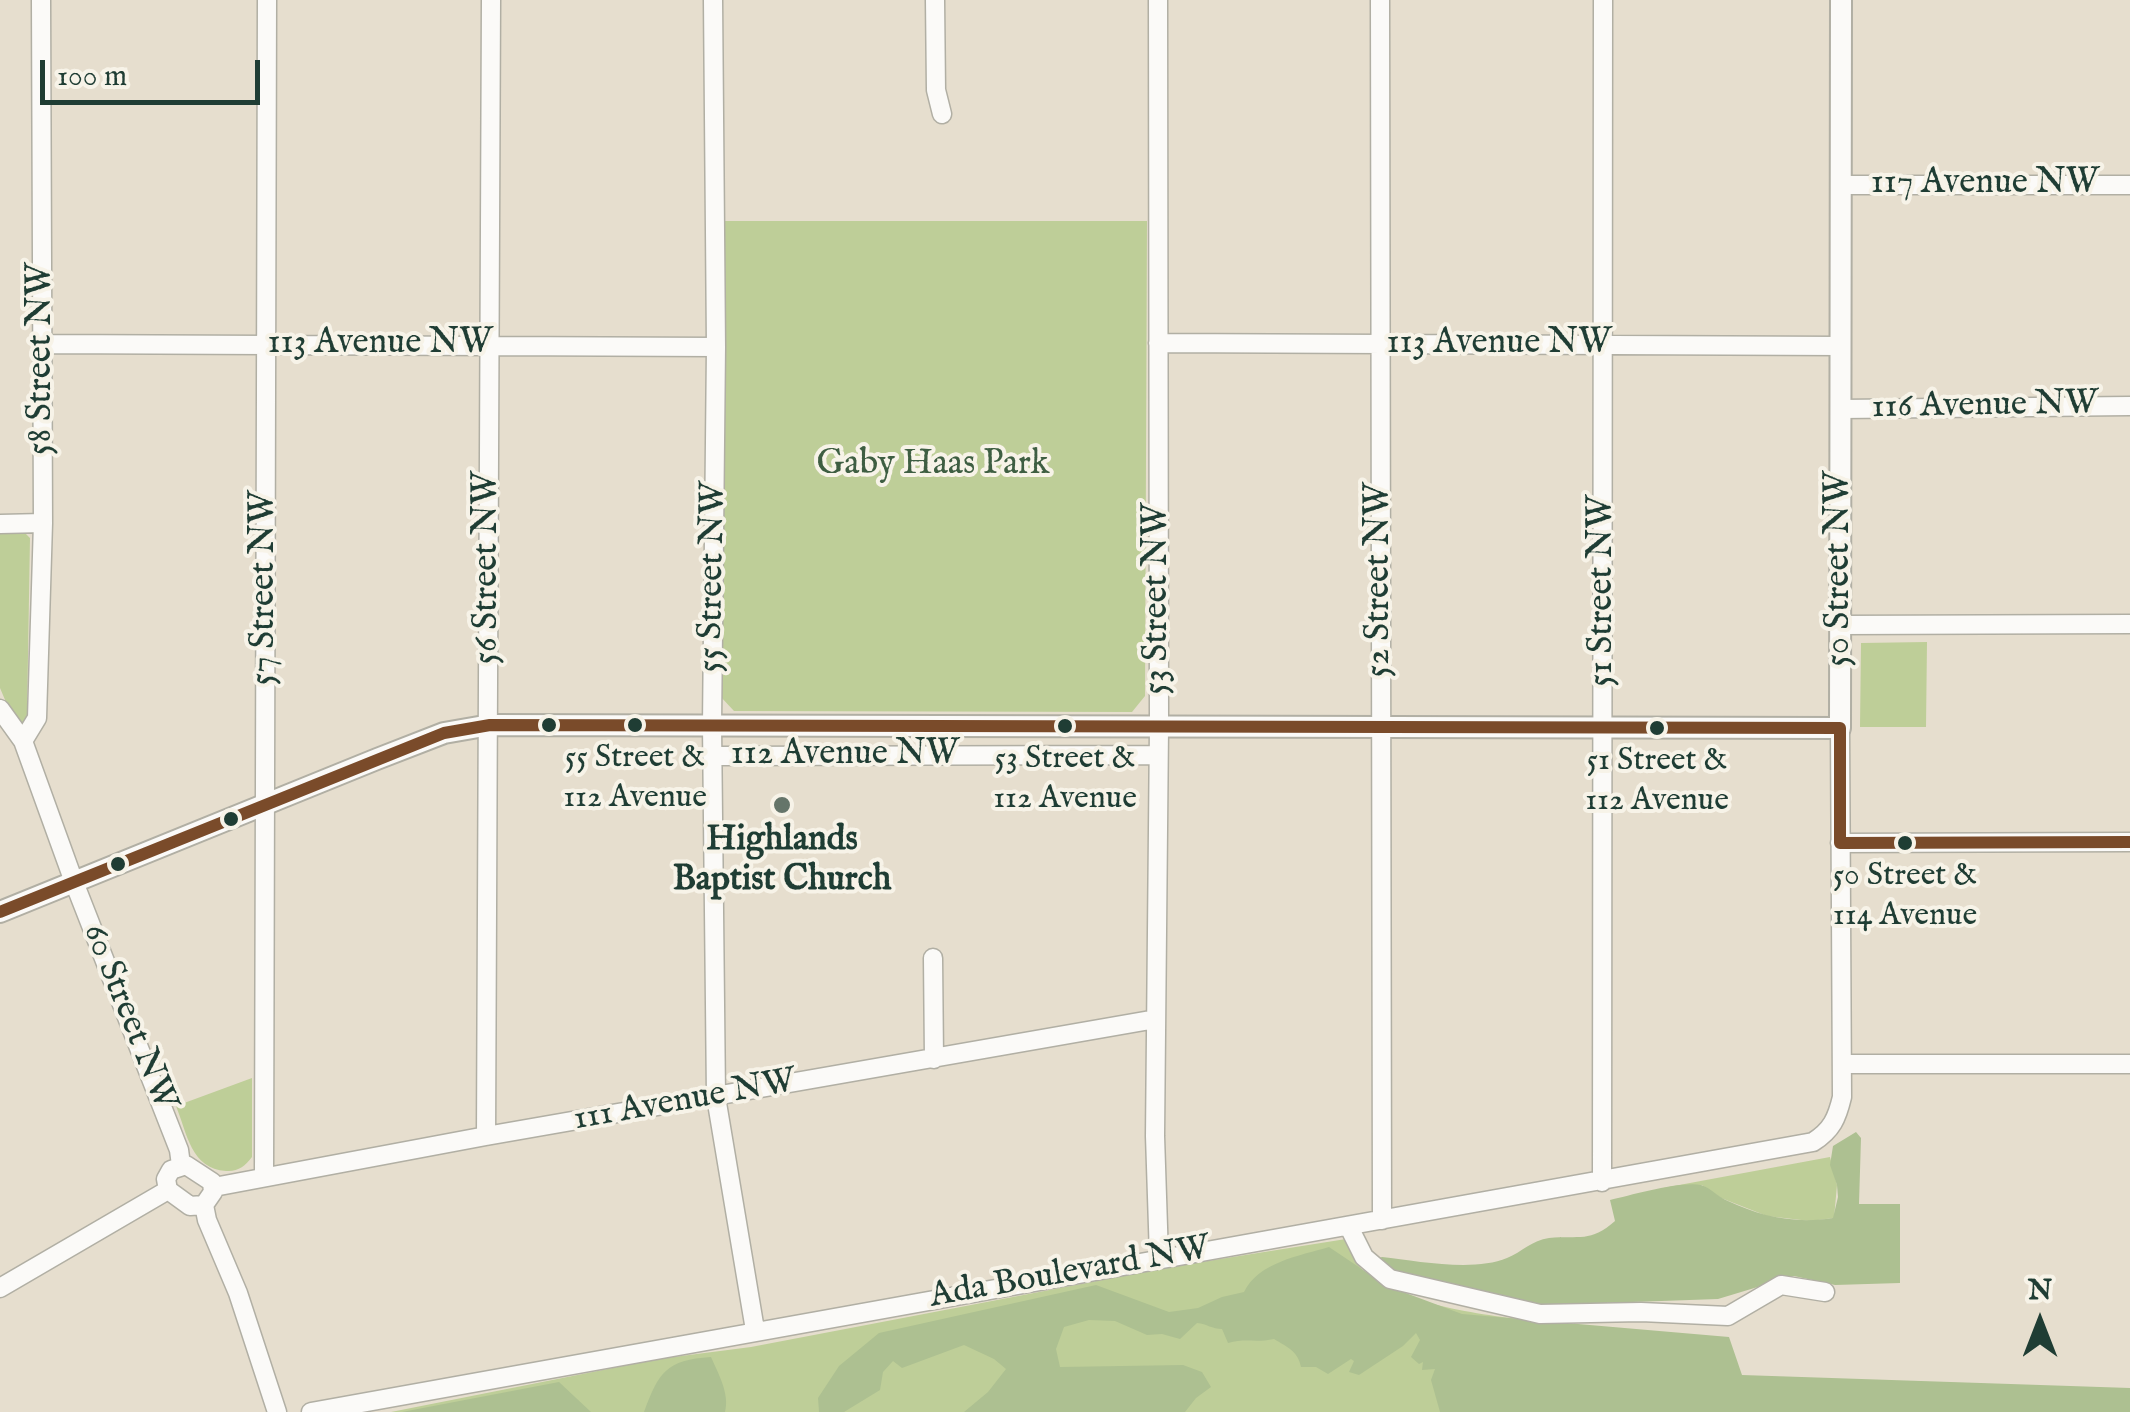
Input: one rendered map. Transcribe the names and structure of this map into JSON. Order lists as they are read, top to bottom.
{
  "streets": {
    "main road": ["50 Street NW", "112 Avenue NW"],
    "street": [
      "117 Avenue NW",
      "113 Avenue NW",
      "58 Street NW",
      "116 Avenue NW",
      "56 Street NW",
      "55 Street NW",
      "52 Street NW",
      "57 Street NW",
      "51 Street NW",
      "53 Street NW",
      "60 Street NW",
      "111 Avenue NW",
      "Ada Boulevard NW"
    ]
  },
  "crossings": [
    ["117 Avenue NW", "50 Street NW"],
    ["113 Avenue NW", "58 Street NW"],
    ["113 Avenue NW", "56 Street NW"],
    ["113 Avenue NW", "50 Street NW"],
    ["113 Avenue NW", "55 Street NW"],
    ["113 Avenue NW", "52 Street NW"],
    ["113 Avenue NW", "57 Street NW"],
    ["113 Avenue NW", "51 Street NW"],
    ["113 Avenue NW", "53 Street NW"],
    ["58 Street NW", "60 Street NW"],
    ["116 Avenue NW", "50 Street NW"],
    ["56 Street NW", "112 Avenue NW"],
    ["56 Street NW", "111 Avenue NW"],
    ["50 Street NW", "112 Avenue NW"],
    ["50 Street NW", "Ada Boulevard NW"],
    ["55 Street NW", "112 Avenue NW"],
    ["55 Street NW", "111 Avenue NW"],
    ["55 Street NW", "Ada Boulevard NW"],
    ["52 Street NW", "112 Avenue NW"],
    ["52 Street NW", "Ada Boulevard NW"],
    ["57 Street NW", "112 Avenue NW"],
    ["57 Street NW", "111 Avenue NW"],
    ["51 Street NW", "112 Avenue NW"],
    ["51 Street NW", "Ada Boulevard NW"],
    ["53 Street NW", "112 Avenue NW"],
    ["53 Street NW", "111 Avenue NW"],
    ["53 Street NW", "Ada Boulevard NW"],
    ["112 Avenue NW", "60 Street NW"],
    ["60 Street NW", "111 Avenue NW"]
  ],
  "parks": ["Gaby Haas Park"],
  "places": [
    "55 Street & 112 Avenue",
    "53 Street & 112 Avenue",
    "51 Street & 112 Avenue",
    "Highlands Baptist Church",
    "50 Street & 114 Avenue"
  ],
  "scale_bar": "100 m",
  "north": "top"
}
